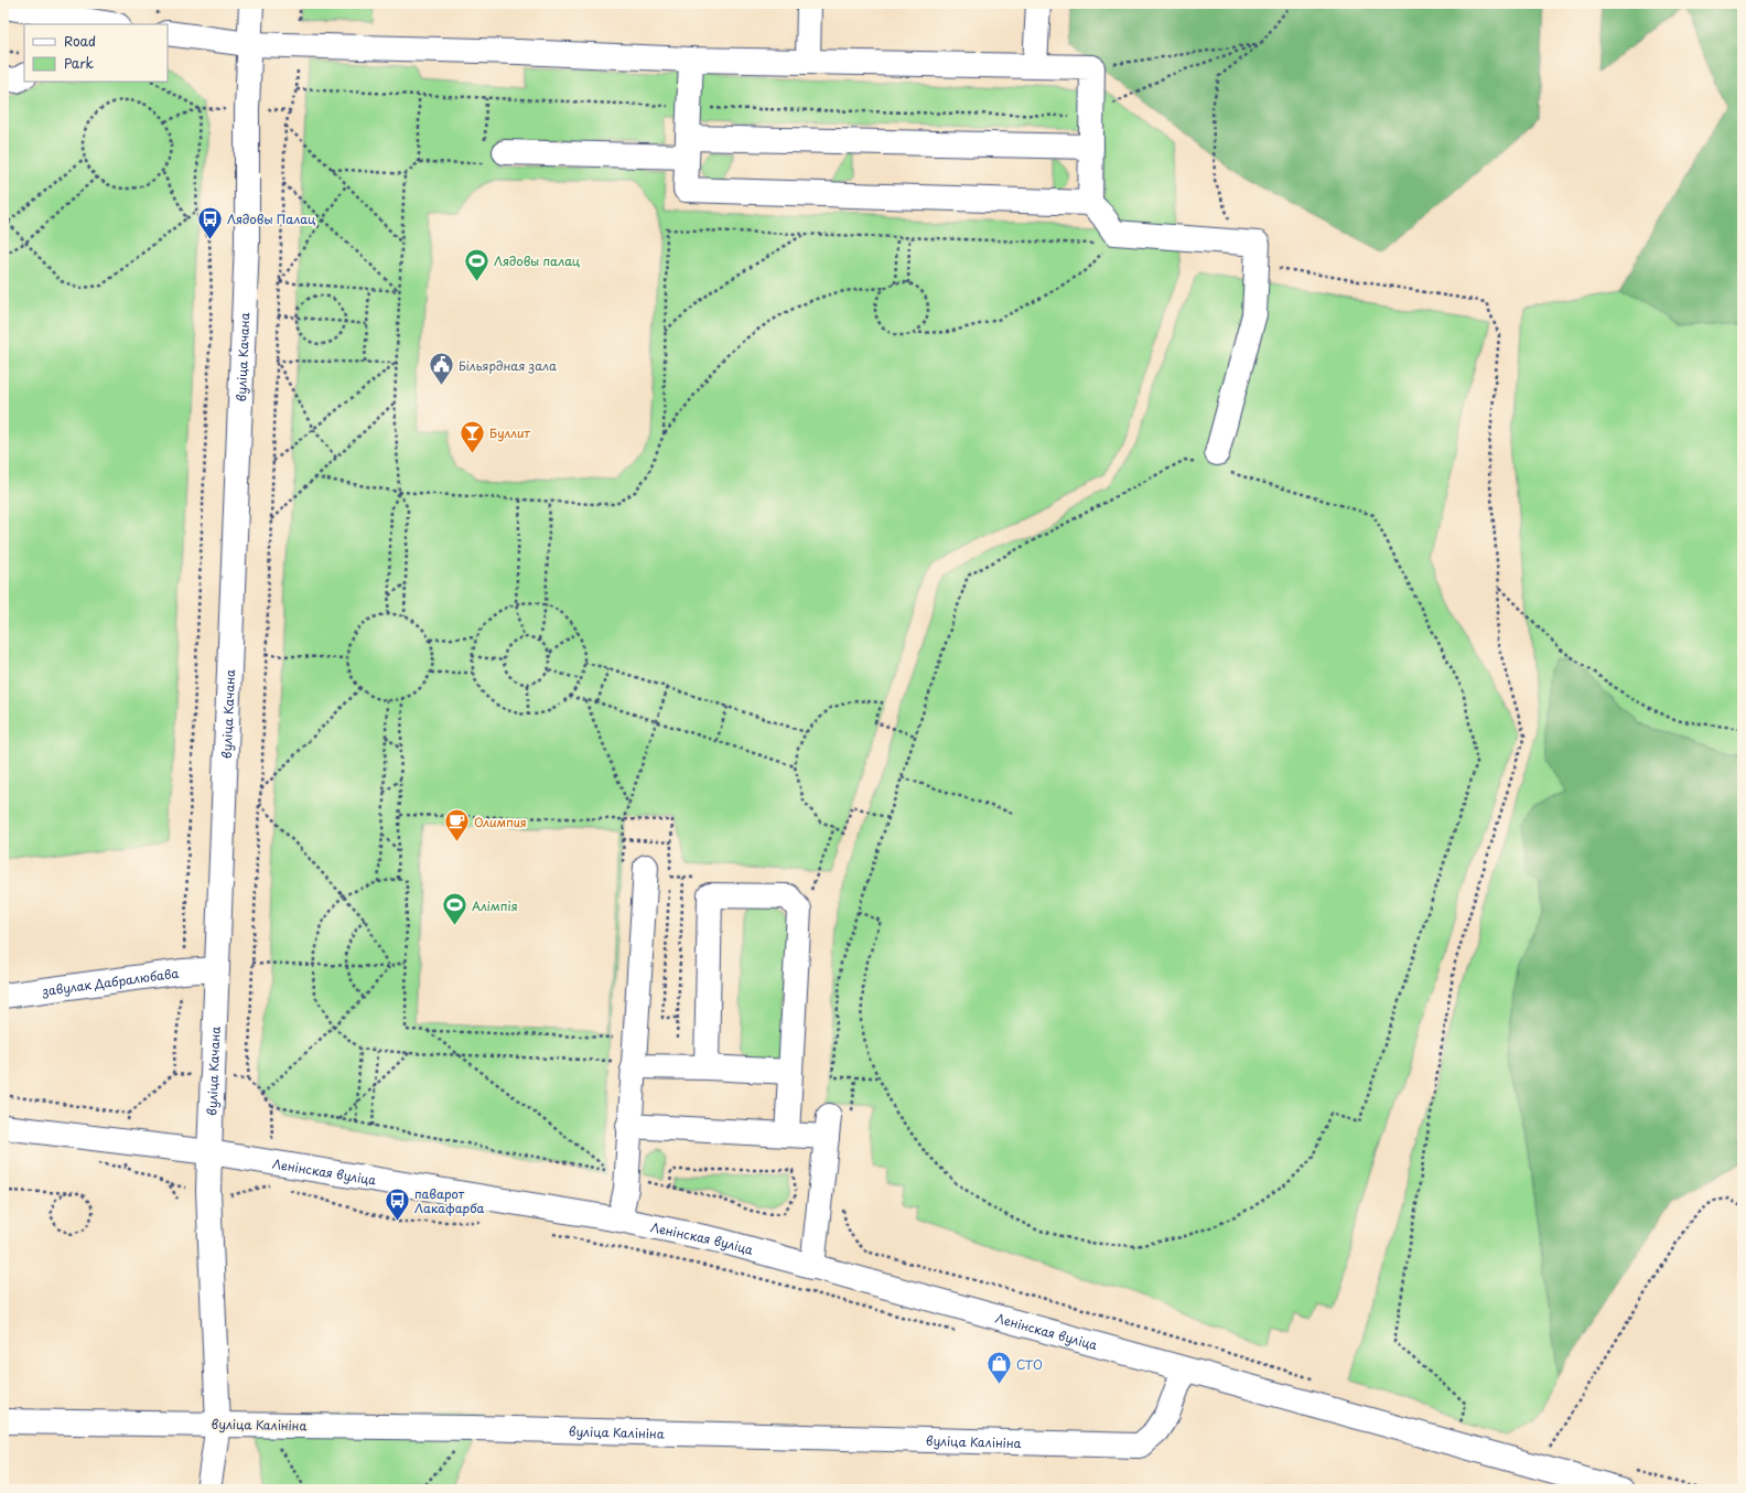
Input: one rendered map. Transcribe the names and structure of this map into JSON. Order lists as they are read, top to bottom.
{
  "streets": {
    "main road": [
      "вуліца Качана",
      "завулак Дабралюбава",
      "Ленінская вуліца",
      "вуліца Калініна"
    ]
  },
  "crossings": [
    ["вуліца Качана", "завулак Дабралюбава"],
    ["вуліца Качана", "Ленінская вуліца"],
    ["вуліца Качана", "вуліца Калініна"],
    ["Ленінская вуліца", "вуліца Калініна"]
  ],
  "places": {
    "bus stop": ["Лядовы Палац", "паварот Лакафарба"],
    "sports": ["Лядовы палац", "Алімпія"],
    "public building": ["Більярдная зала"],
    "bar": ["Буллит"],
    "cafe": ["Олимпия"],
    "shop": ["СТО"]
  },
  "legend": ["Road", "Park"]
}
